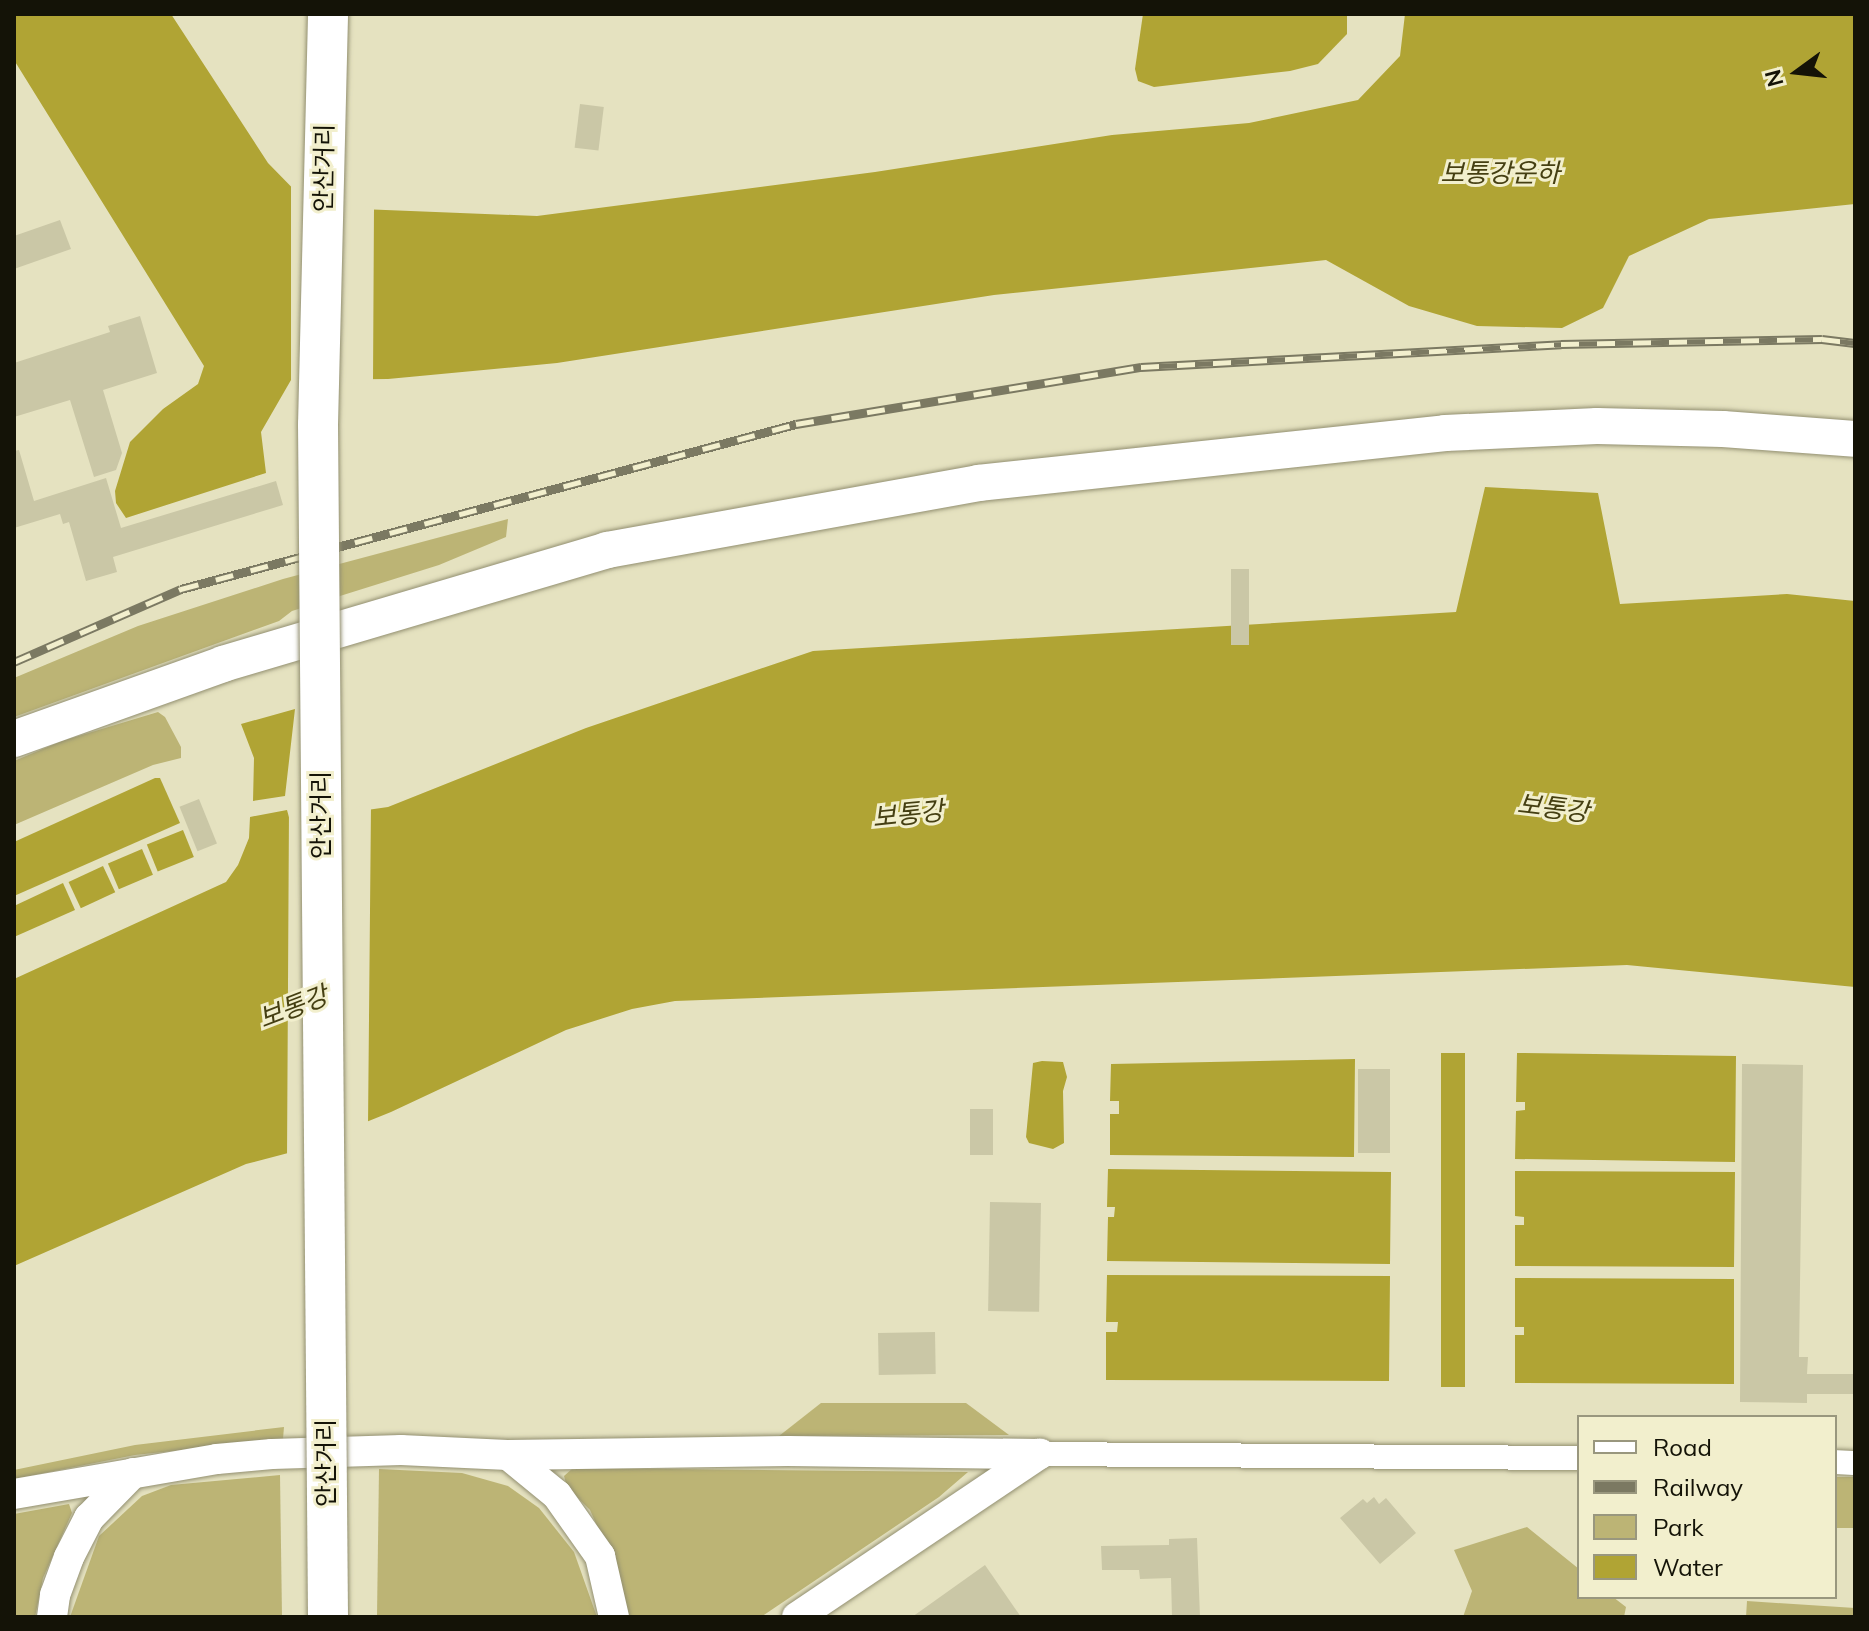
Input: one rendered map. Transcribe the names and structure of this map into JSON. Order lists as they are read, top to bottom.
{
  "streets": {
    "main road": ["안산거리"]
  },
  "water": ["보통강운하", "보통강"],
  "legend": [
    "Road",
    "Railway",
    "Park",
    "Water"
  ],
  "north": "left"
}
